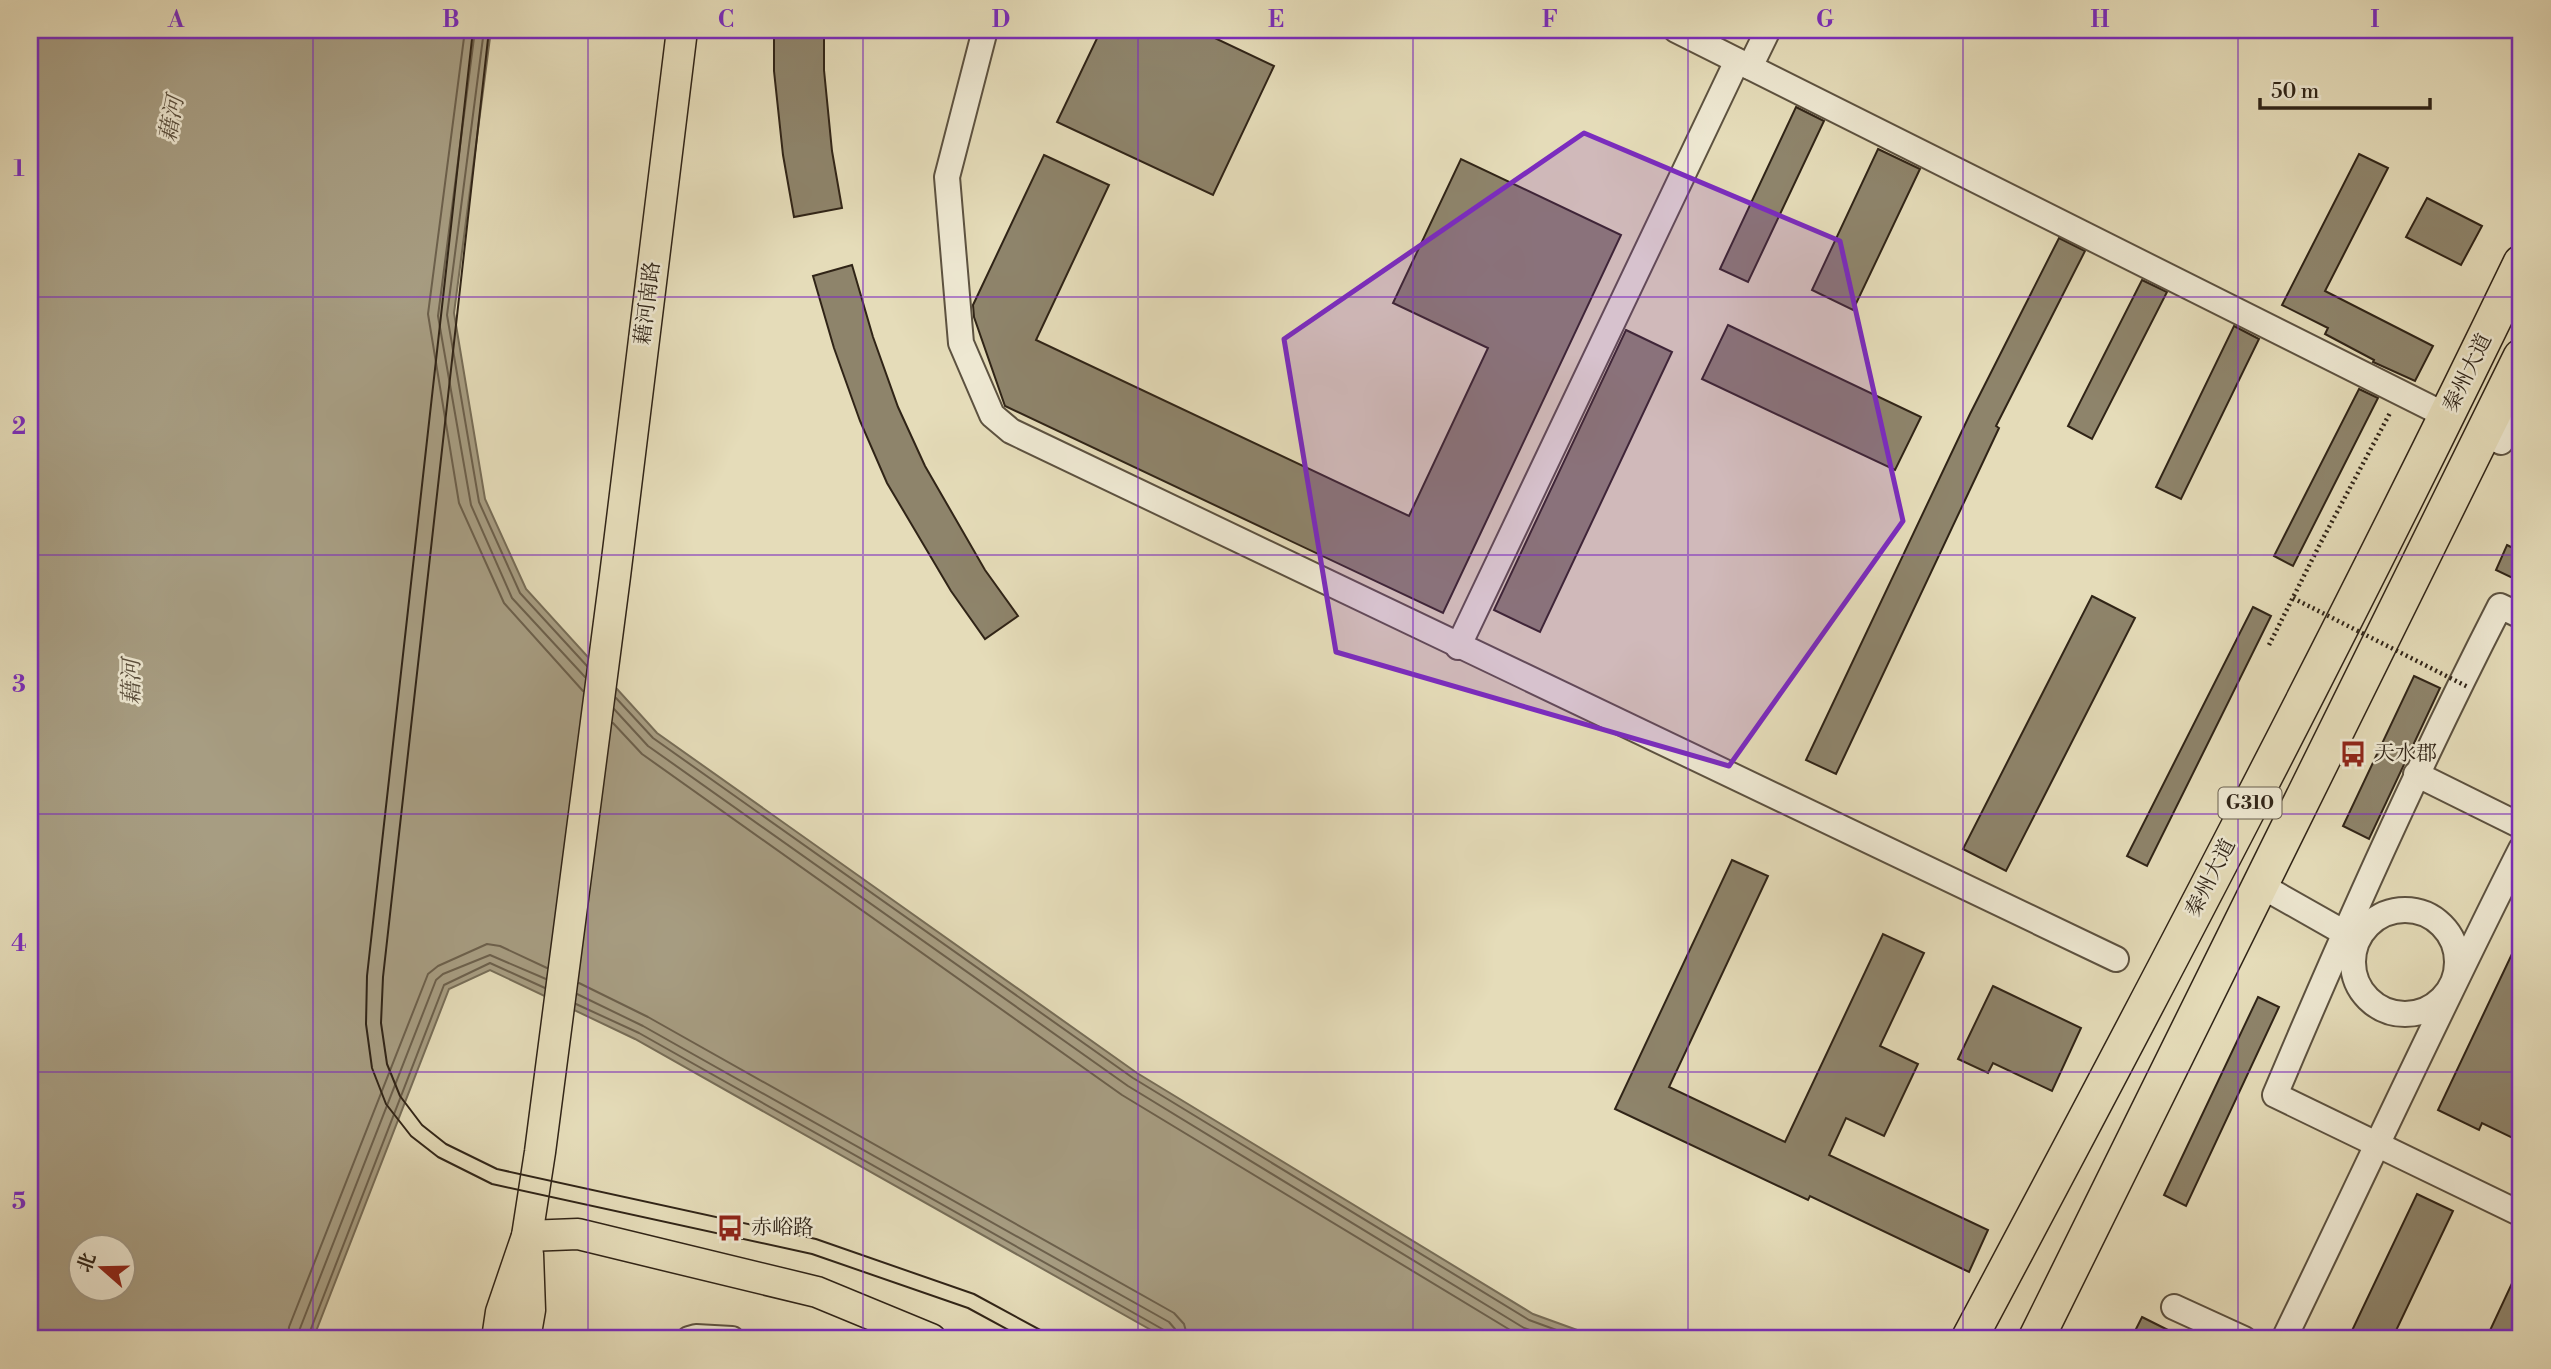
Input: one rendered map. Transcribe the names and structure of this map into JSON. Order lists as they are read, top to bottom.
{
  "streets": {
    "highway": ["秦州大道", "G310"],
    "main road": ["藉河南路"]
  },
  "water": ["藉河"],
  "places": {
    "bus stop": ["天水郡", "赤峪路"]
  },
  "scale_bar": "50 m",
  "north": "left",
  "grid": {
    "columns": [
      "A",
      "B",
      "C",
      "D",
      "E",
      "F",
      "G",
      "H",
      "I"
    ],
    "rows": [
      "1",
      "2",
      "3",
      "4",
      "5"
    ]
  }
}
